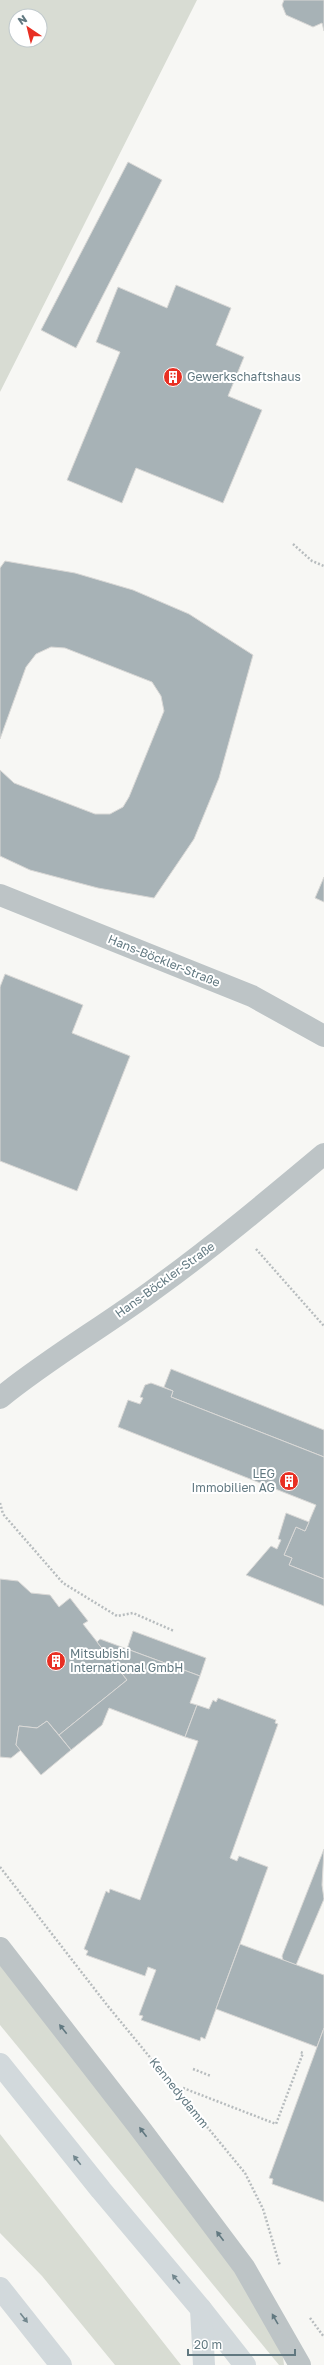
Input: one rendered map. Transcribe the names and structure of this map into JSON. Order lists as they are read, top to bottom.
{
  "streets": {
    "street": ["Hans-Böckler-Straße"],
    "path": ["Kennedydamm"]
  },
  "places": {
    "building": ["Gewerkschaftshaus", "LEG Immobilien AG", "Mitsubishi International GmbH"]
  },
  "scale_bar": "20 m",
  "north": "top left"
}
